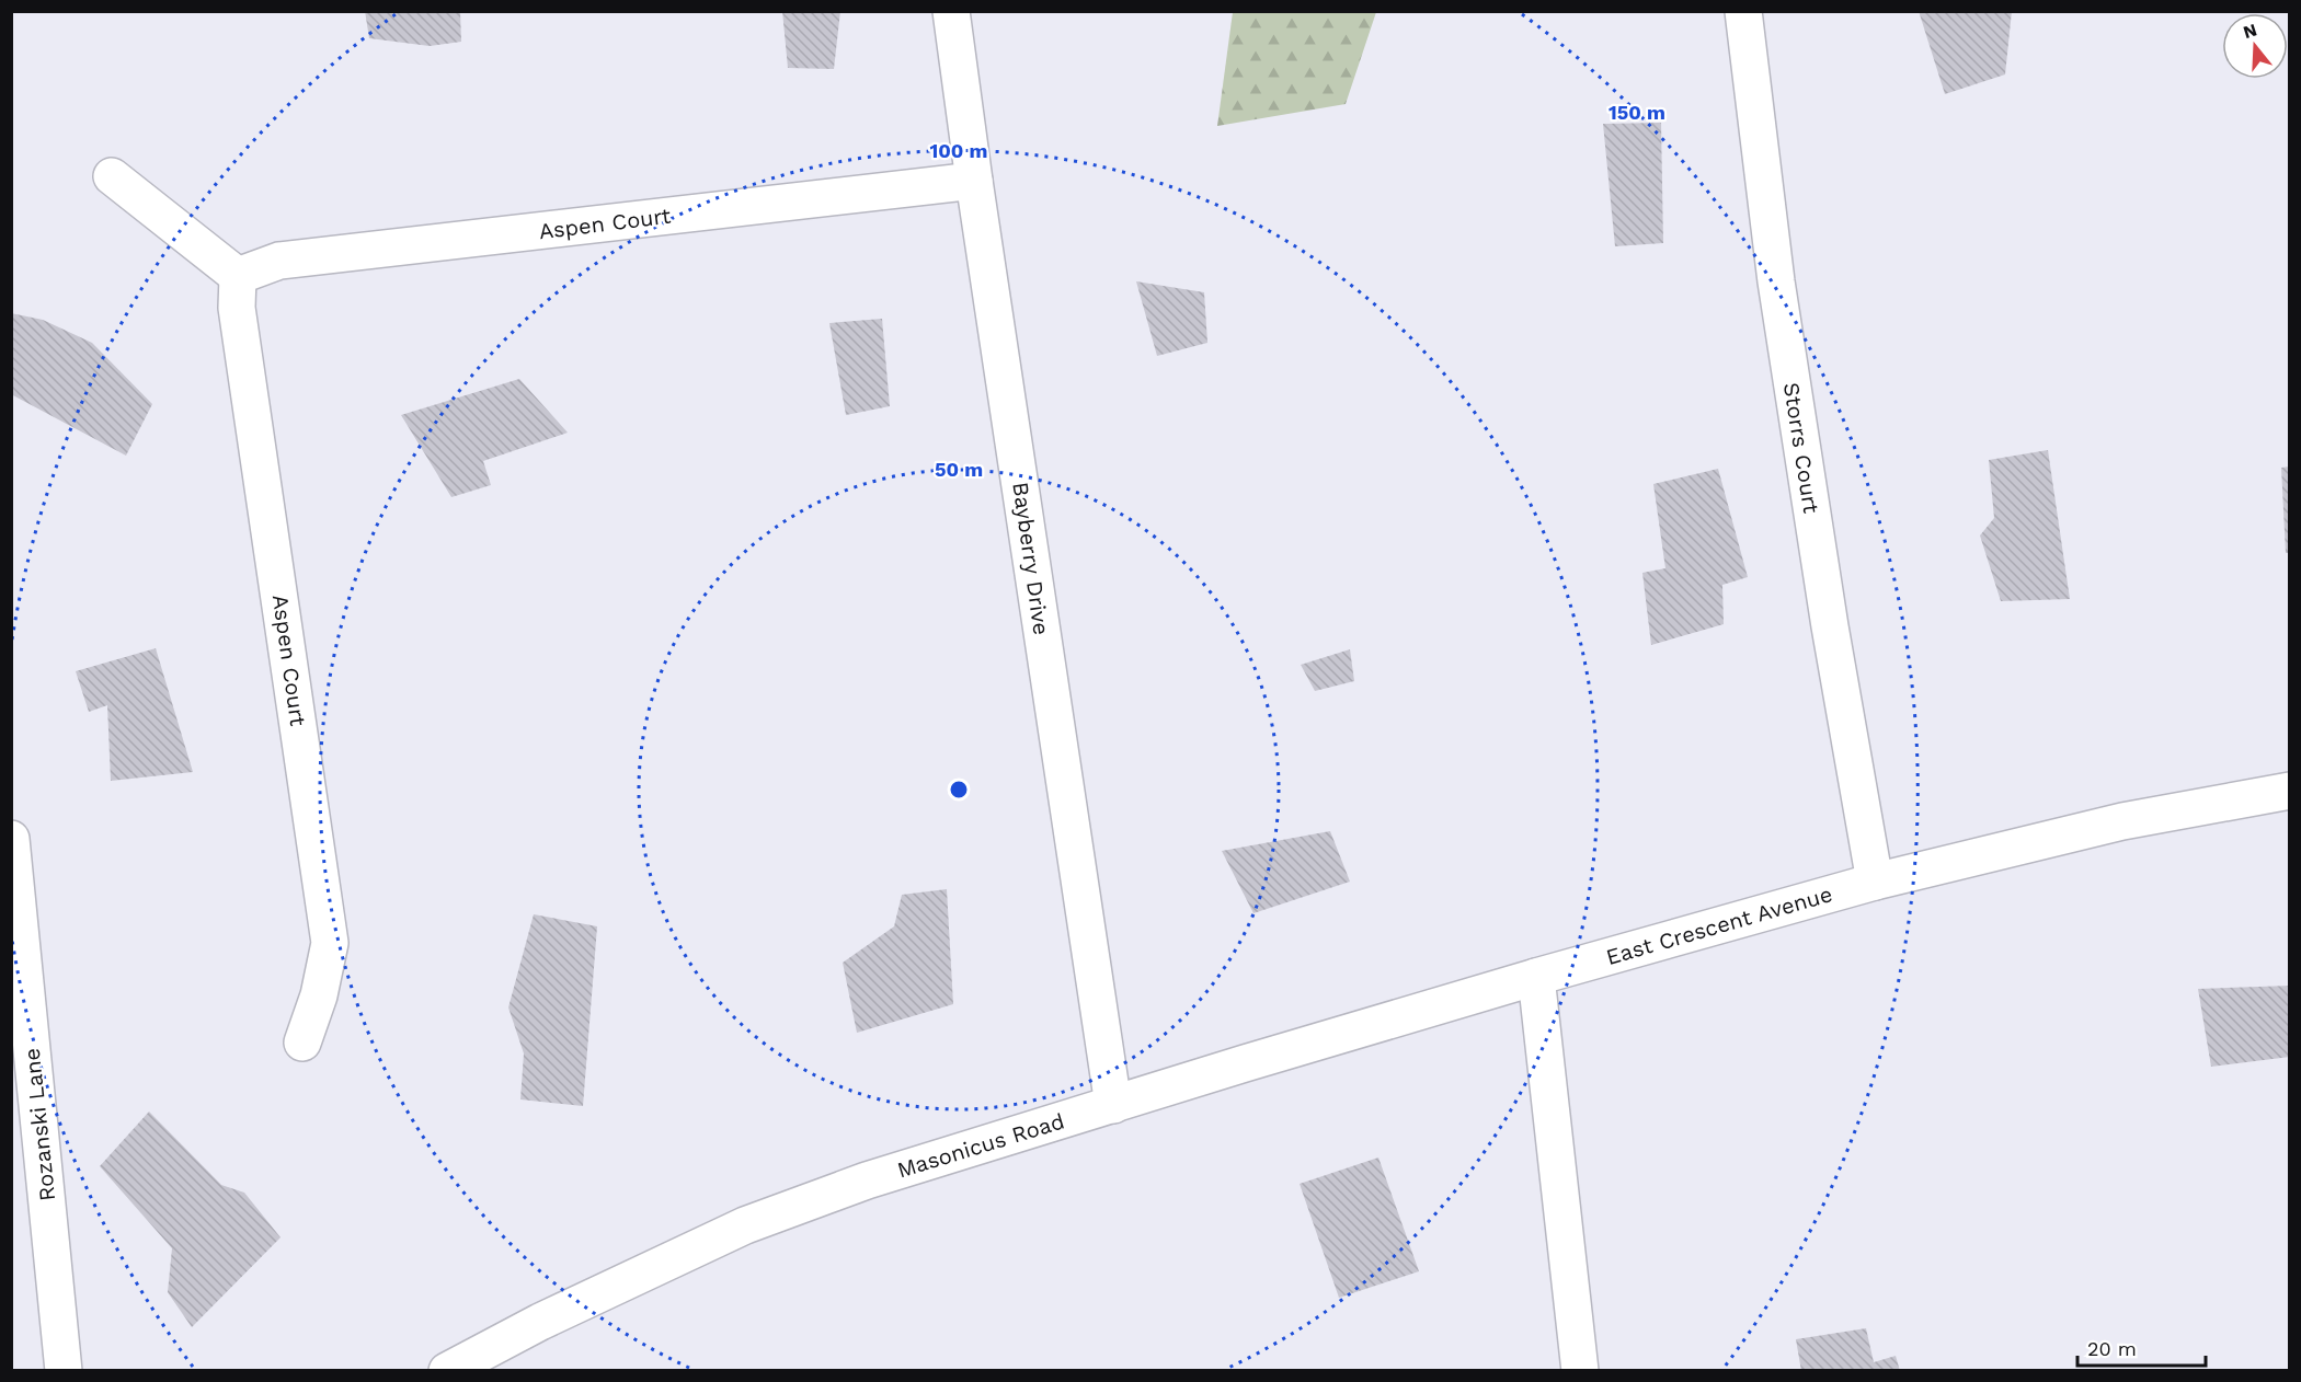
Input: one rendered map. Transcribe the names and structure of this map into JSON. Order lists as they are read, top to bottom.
{
  "streets": {
    "street": [
      "Aspen Court",
      "Storrs Court",
      "Bayberry Drive",
      "East Crescent Avenue",
      "Rozanski Lane",
      "Masonicus Road"
    ]
  },
  "crossings": [
    ["Aspen Court", "Bayberry Drive"],
    ["Storrs Court", "East Crescent Avenue"],
    ["Bayberry Drive", "Masonicus Road"],
    ["East Crescent Avenue", "Masonicus Road"]
  ],
  "scale_bar": "20 m",
  "north": "top",
  "rings": ["150 m", "100 m", "50 m"]
}
